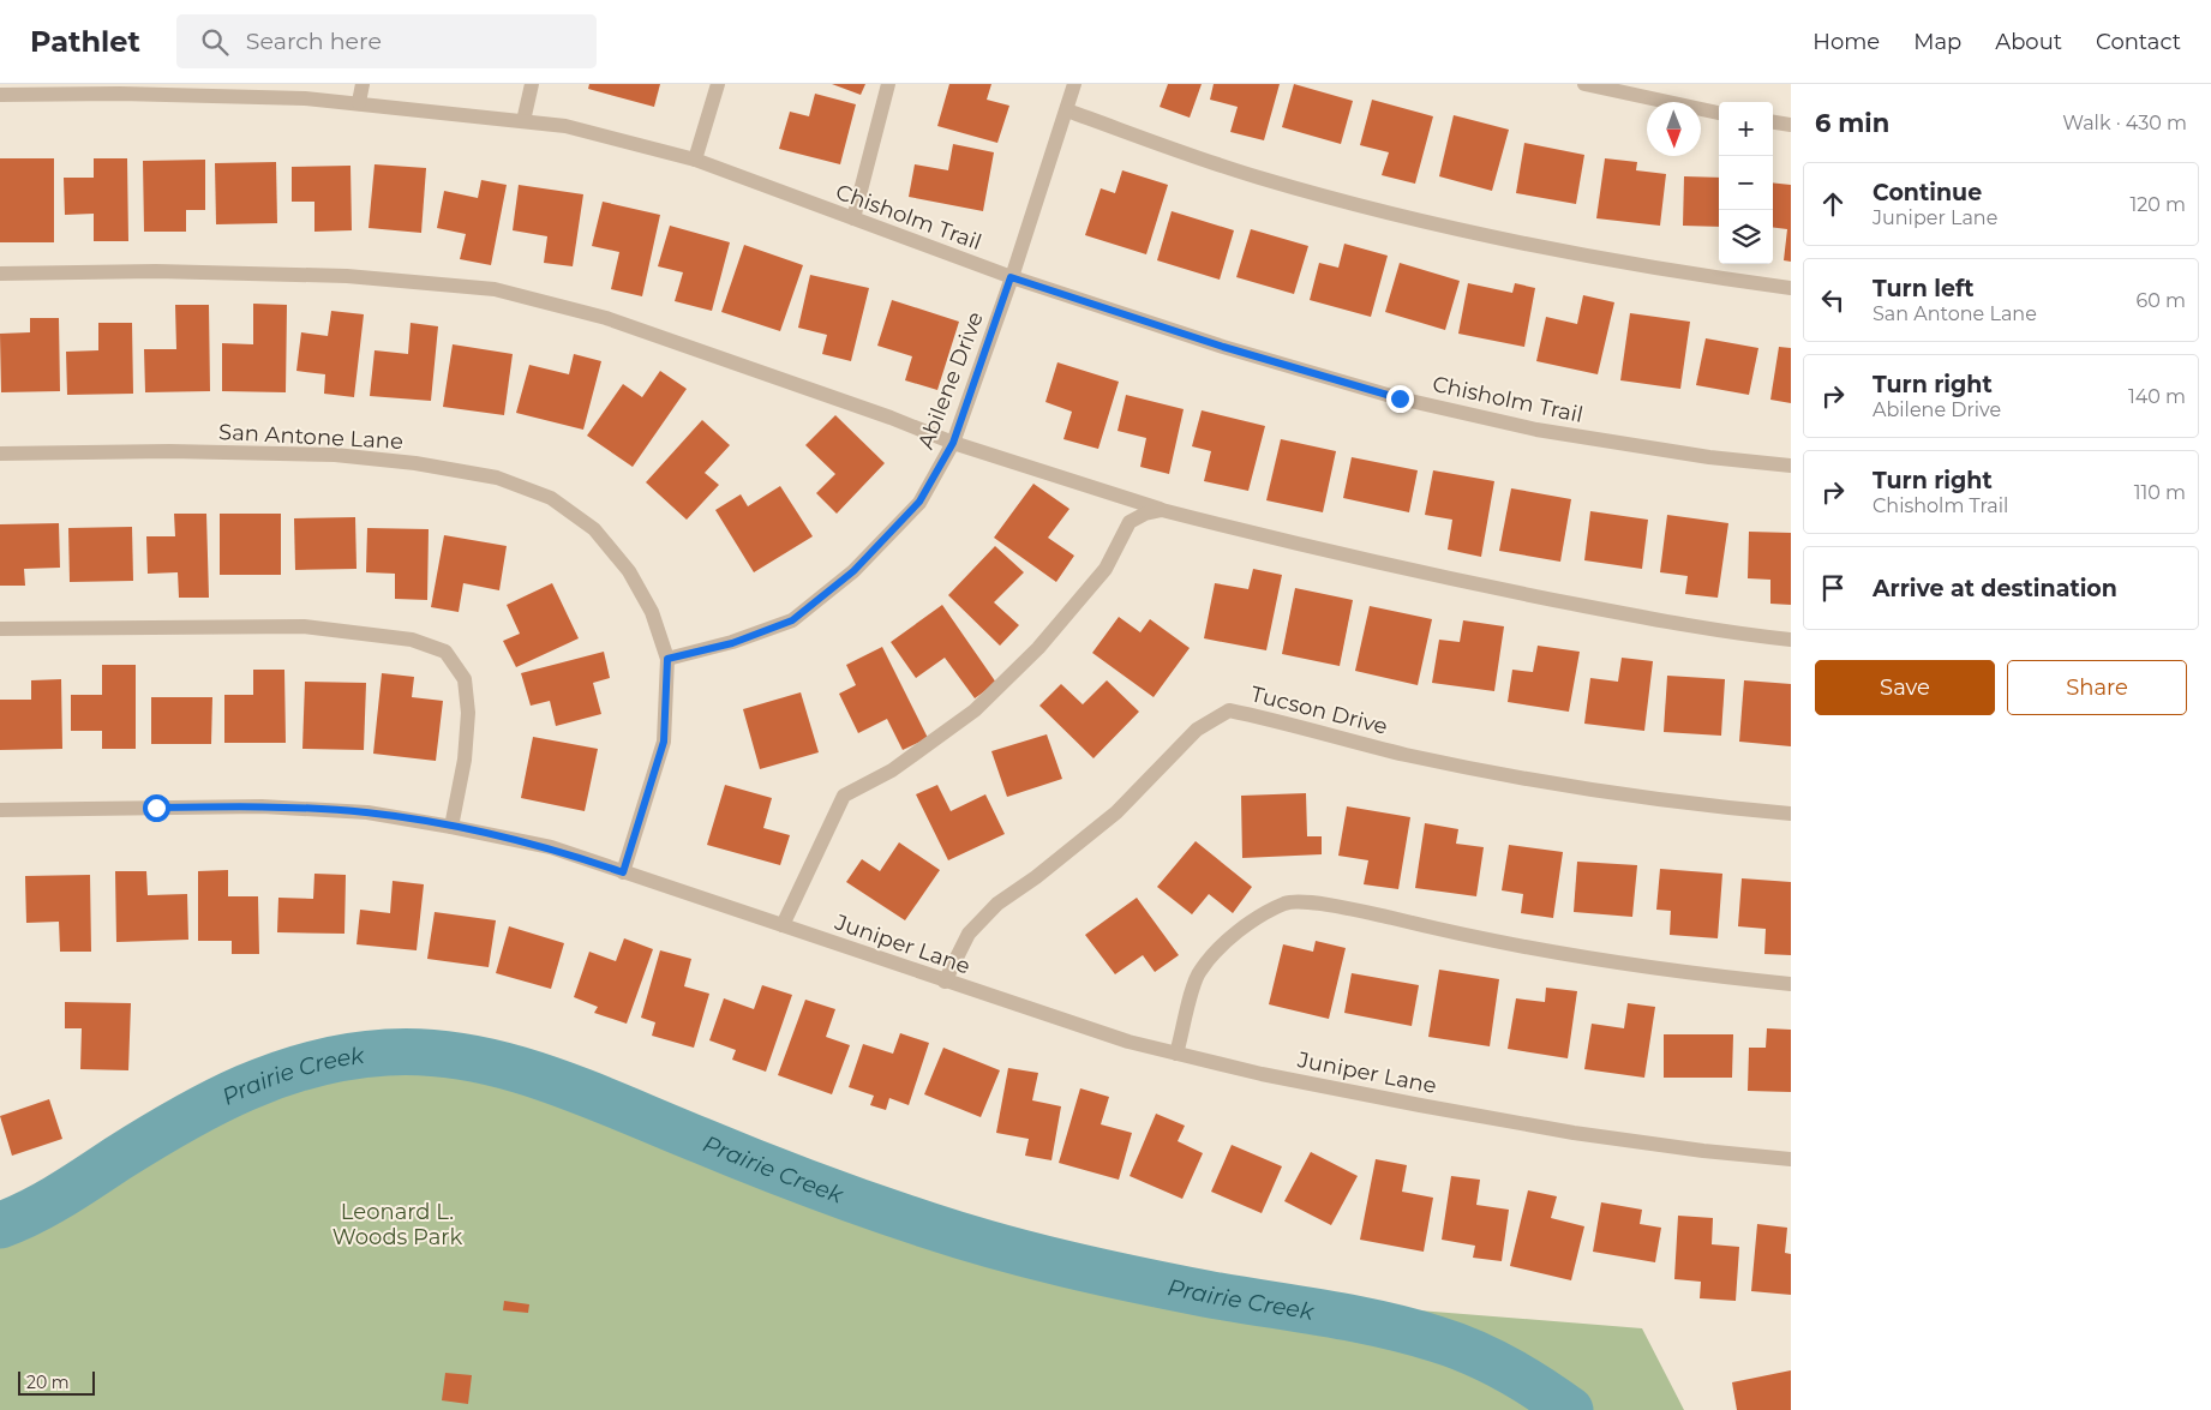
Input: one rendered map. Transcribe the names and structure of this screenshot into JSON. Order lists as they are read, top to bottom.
{
  "streets": {
    "street": [
      "Chisholm Trail",
      "Abilene Drive",
      "San Antone Lane",
      "Tucson Drive",
      "Juniper Lane"
    ]
  },
  "crossings": [
    ["Chisholm Trail", "Abilene Drive"],
    ["Abilene Drive", "San Antone Lane"],
    ["San Antone Lane", "Juniper Lane"],
    ["Tucson Drive", "Juniper Lane"]
  ],
  "water": ["Prairie Creek"],
  "parks": ["Leonard L. Woods Park"],
  "scale_bar": "20 m",
  "north": "bottom",
  "page": {
    "header": "Pathlet",
    "search": "Search here",
    "nav": [
      "Home",
      "Map",
      "About",
      "Contact"
    ],
    "heading": ["6 min", "Walk · 430 m"],
    "map_buttons": ["+", "−"],
    "list": [
      ["Continue", "Juniper Lane", "120 m"],
      ["Turn left", "San Antone Lane", "60 m"],
      ["Turn right", "Abilene Drive", "140 m"],
      ["Turn right", "Chisholm Trail", "110 m"],
      "Arrive at destination"
    ],
    "buttons": ["Save", "Share"],
    "scale": "20 m"
  }
}
